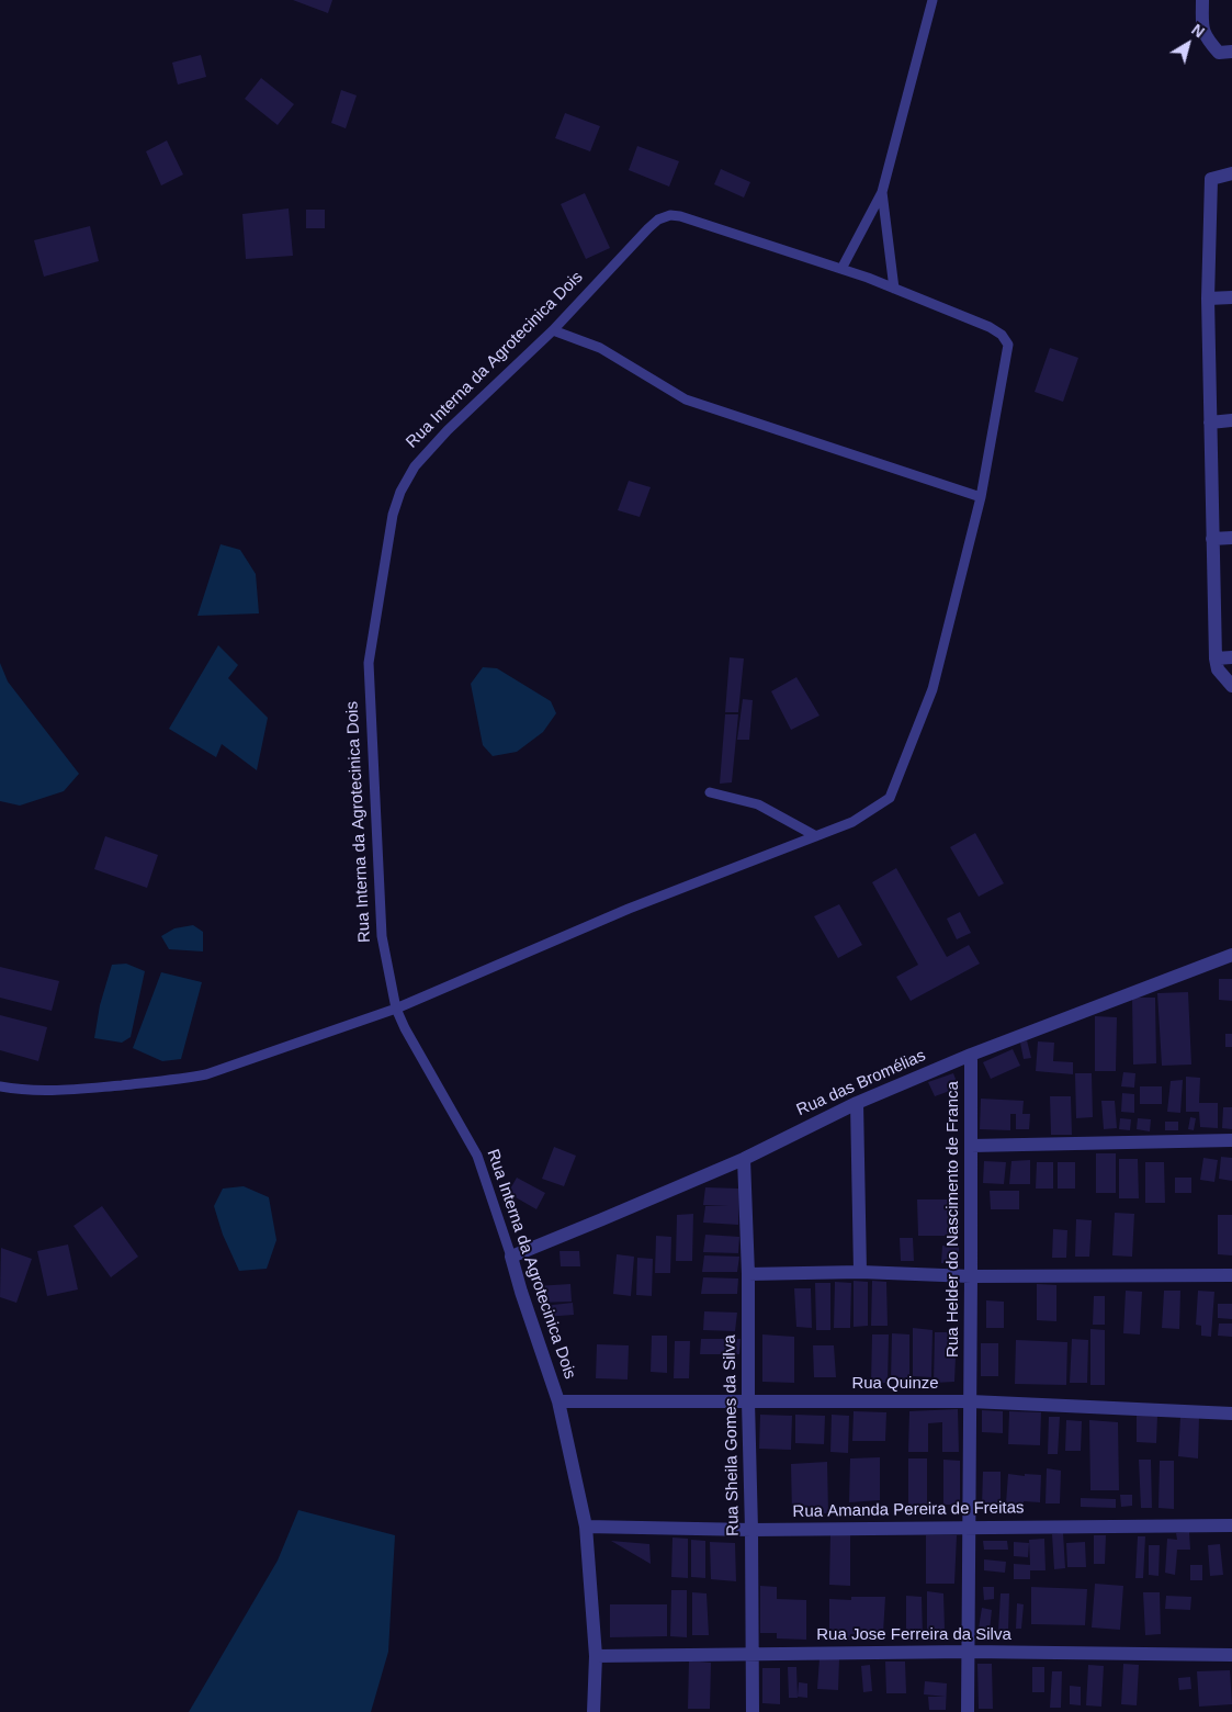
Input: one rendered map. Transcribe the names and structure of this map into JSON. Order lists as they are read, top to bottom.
{
  "streets": {
    "street": [
      "Rua Interna da Agrotecinica Dois",
      "Rua das Bromélias",
      "Rua Helder do Nascimento de Franca",
      "Rua Quinze",
      "Rua Sheila Gomes da Silva",
      "Rua Amanda Pereira de Freitas",
      "Rua Jose Ferreira da Silva"
    ]
  },
  "crossings": [
    ["Rua Interna da Agrotecinica Dois", "Rua das Bromélias"],
    ["Rua Interna da Agrotecinica Dois", "Rua Quinze"],
    ["Rua Interna da Agrotecinica Dois", "Rua Amanda Pereira de Freitas"],
    ["Rua Interna da Agrotecinica Dois", "Rua Jose Ferreira da Silva"],
    ["Rua das Bromélias", "Rua Helder do Nascimento de Franca"],
    ["Rua das Bromélias", "Rua Sheila Gomes da Silva"],
    ["Rua Helder do Nascimento de Franca", "Rua Quinze"],
    ["Rua Helder do Nascimento de Franca", "Rua Amanda Pereira de Freitas"],
    ["Rua Helder do Nascimento de Franca", "Rua Jose Ferreira da Silva"],
    ["Rua Quinze", "Rua Sheila Gomes da Silva"],
    ["Rua Sheila Gomes da Silva", "Rua Amanda Pereira de Freitas"],
    ["Rua Sheila Gomes da Silva", "Rua Jose Ferreira da Silva"]
  ],
  "north": "top right"
}
